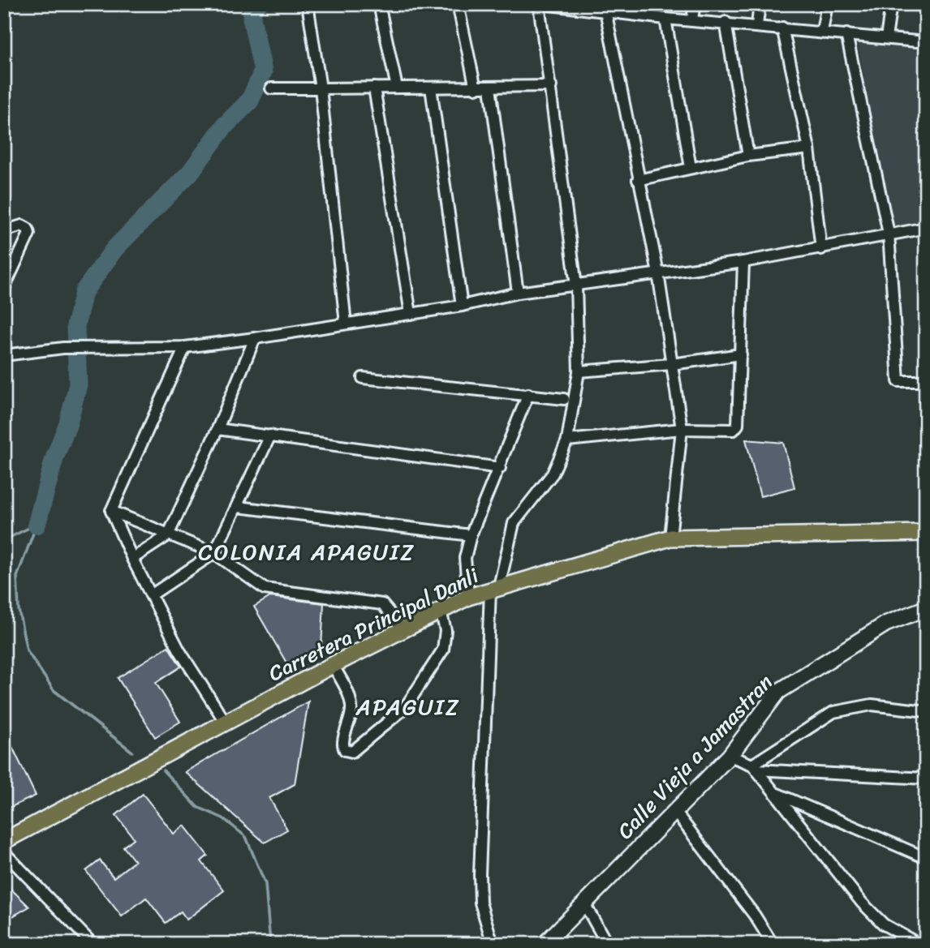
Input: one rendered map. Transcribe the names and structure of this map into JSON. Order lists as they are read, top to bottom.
{
  "streets": {
    "main road": ["Carretera Principal Danli"],
    "street": ["Calle Vieja a Jamastran"]
  },
  "districts": ["COLONIA APAGUIZ", "APAGUIZ"]
}
